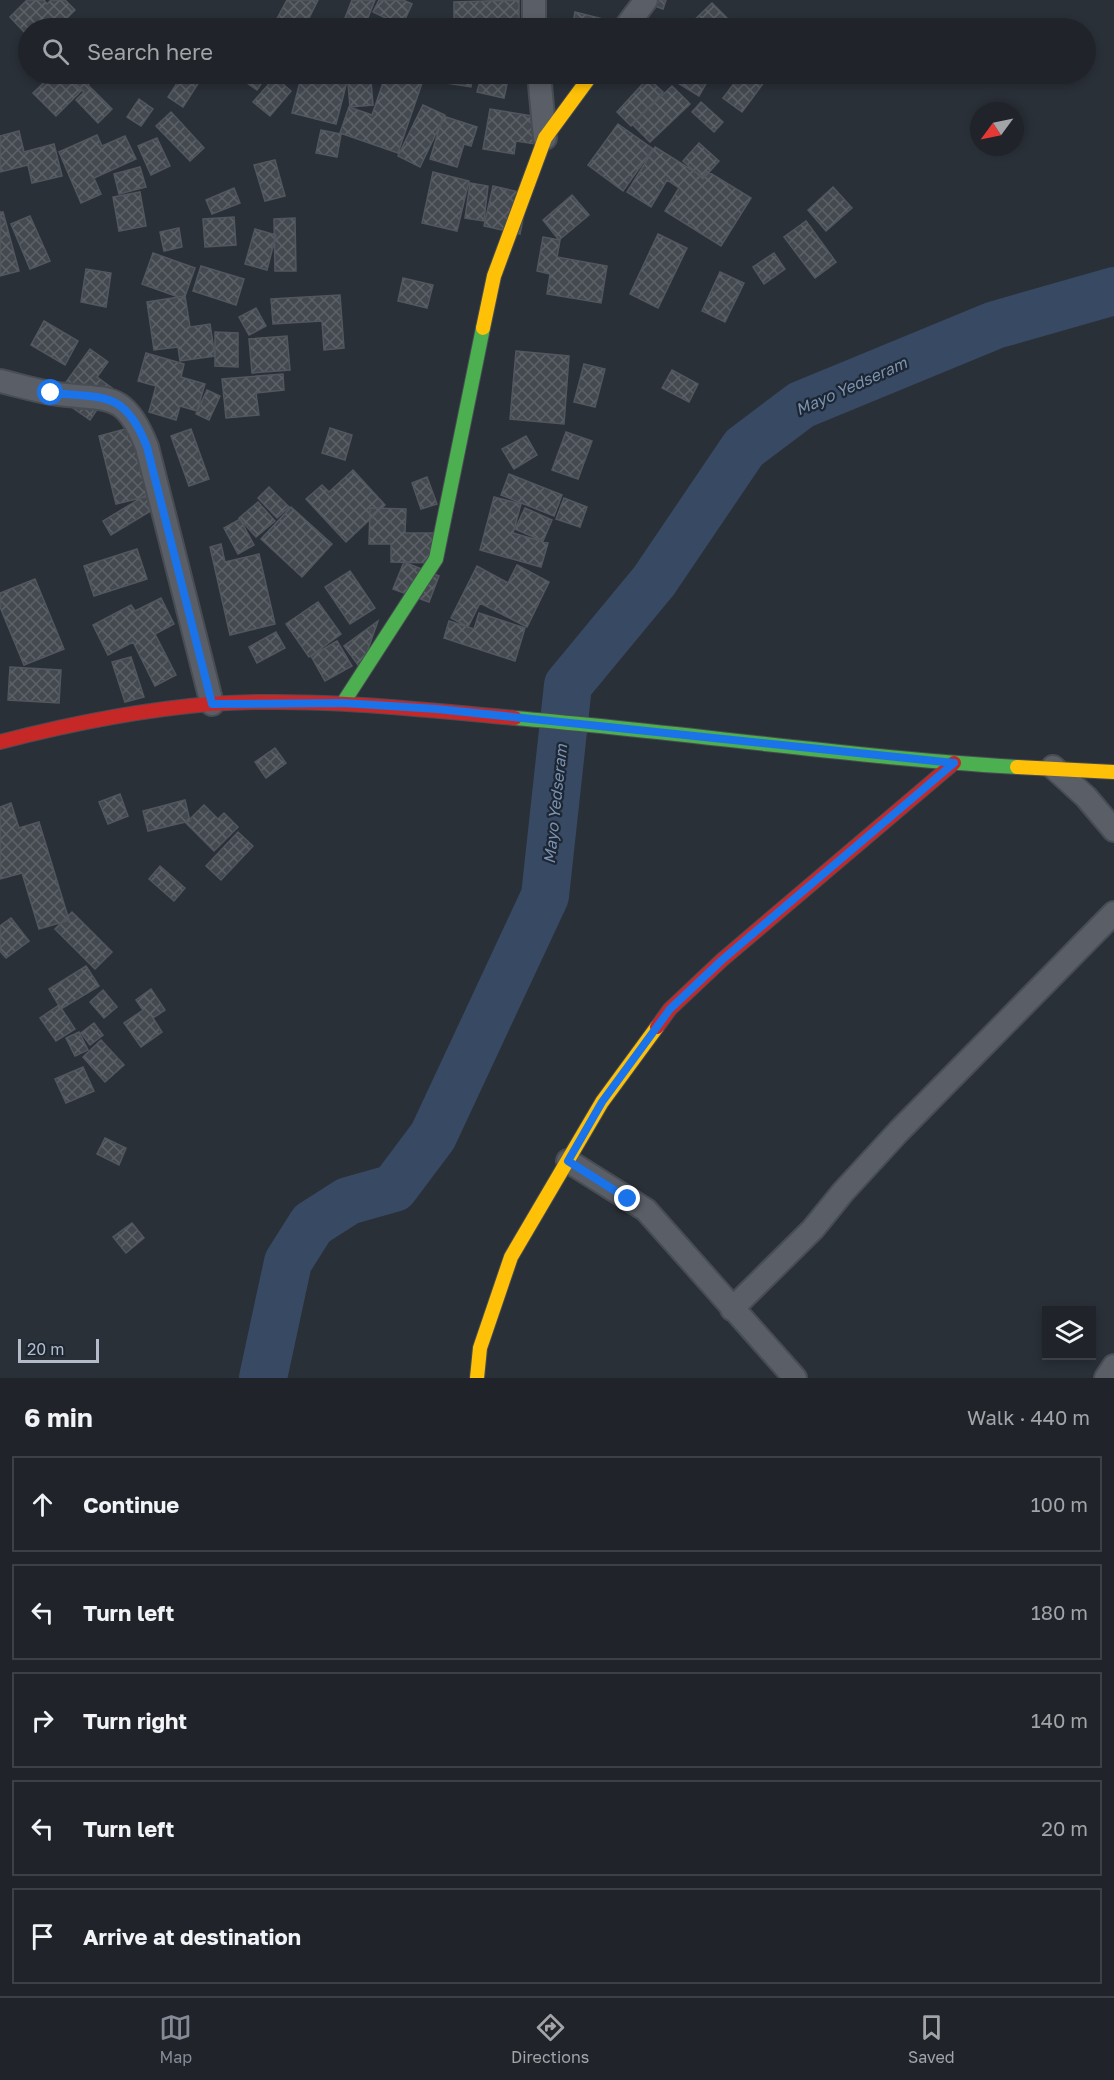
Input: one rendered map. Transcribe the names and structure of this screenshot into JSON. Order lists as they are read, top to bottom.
{
  "water": ["Mayo Yedseram"],
  "scale_bar": "20 m",
  "north": "bottom left",
  "page": {
    "search": "Search here",
    "scale": "20 m",
    "heading": ["6 min", "Walk · 440 m"],
    "list": [
      ["Continue", "100 m"],
      ["Turn left", "180 m"],
      ["Turn right", "140 m"],
      ["Turn left", "20 m"],
      "Arrive at destination"
    ],
    "nav": ["Map", "Directions", "Saved"]
  }
}
